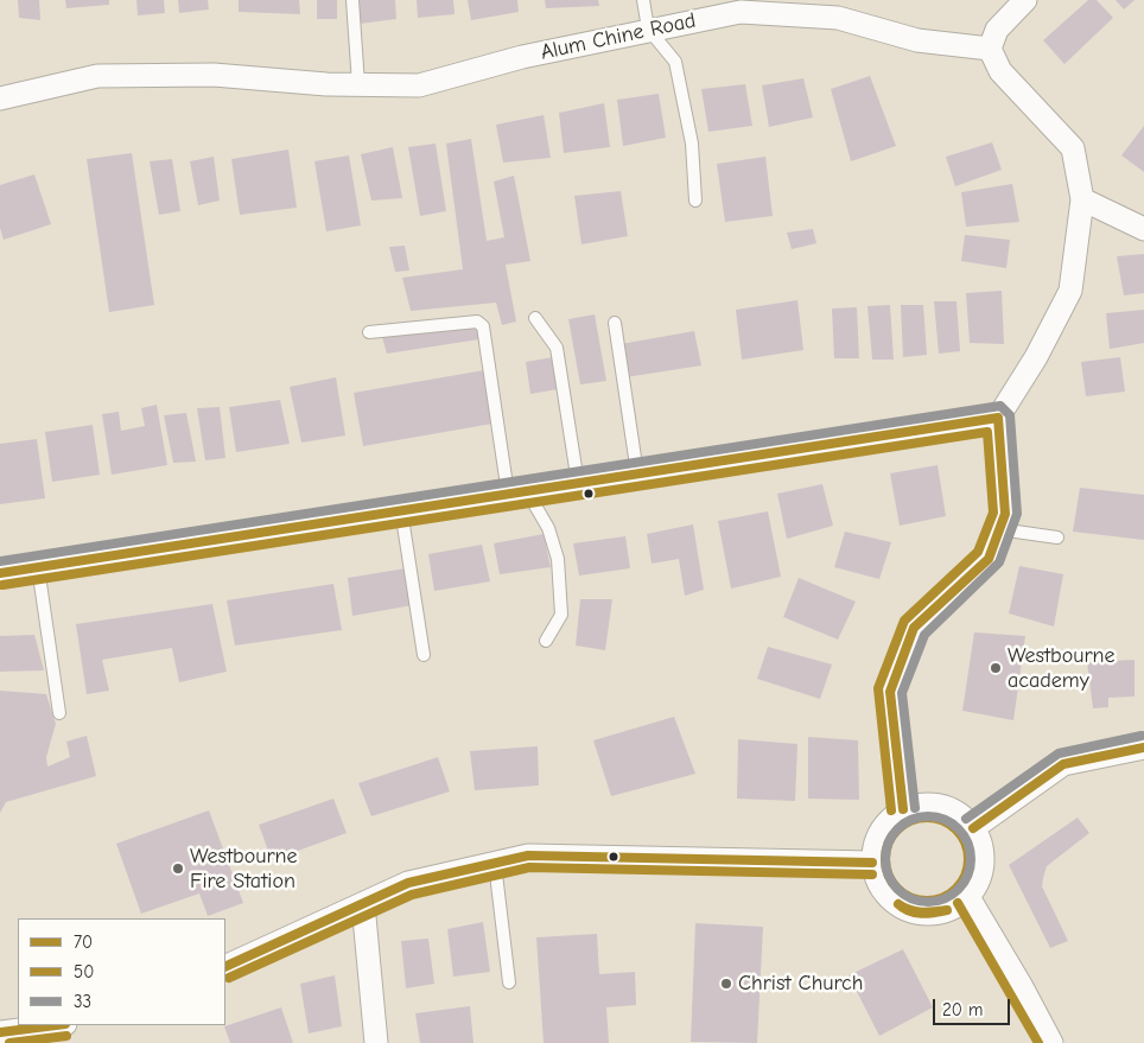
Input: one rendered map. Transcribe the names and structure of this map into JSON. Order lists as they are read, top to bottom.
{
  "streets": {
    "street": ["Alum Chine Road"]
  },
  "places": ["Westbourne academy", "Westbourne Fire Station", "Christ Church"],
  "lines": ["transit line 33", "transit line 70", "transit line 50"],
  "legend": ["70", "50", "33"],
  "scale_bar": "20 m"
}
